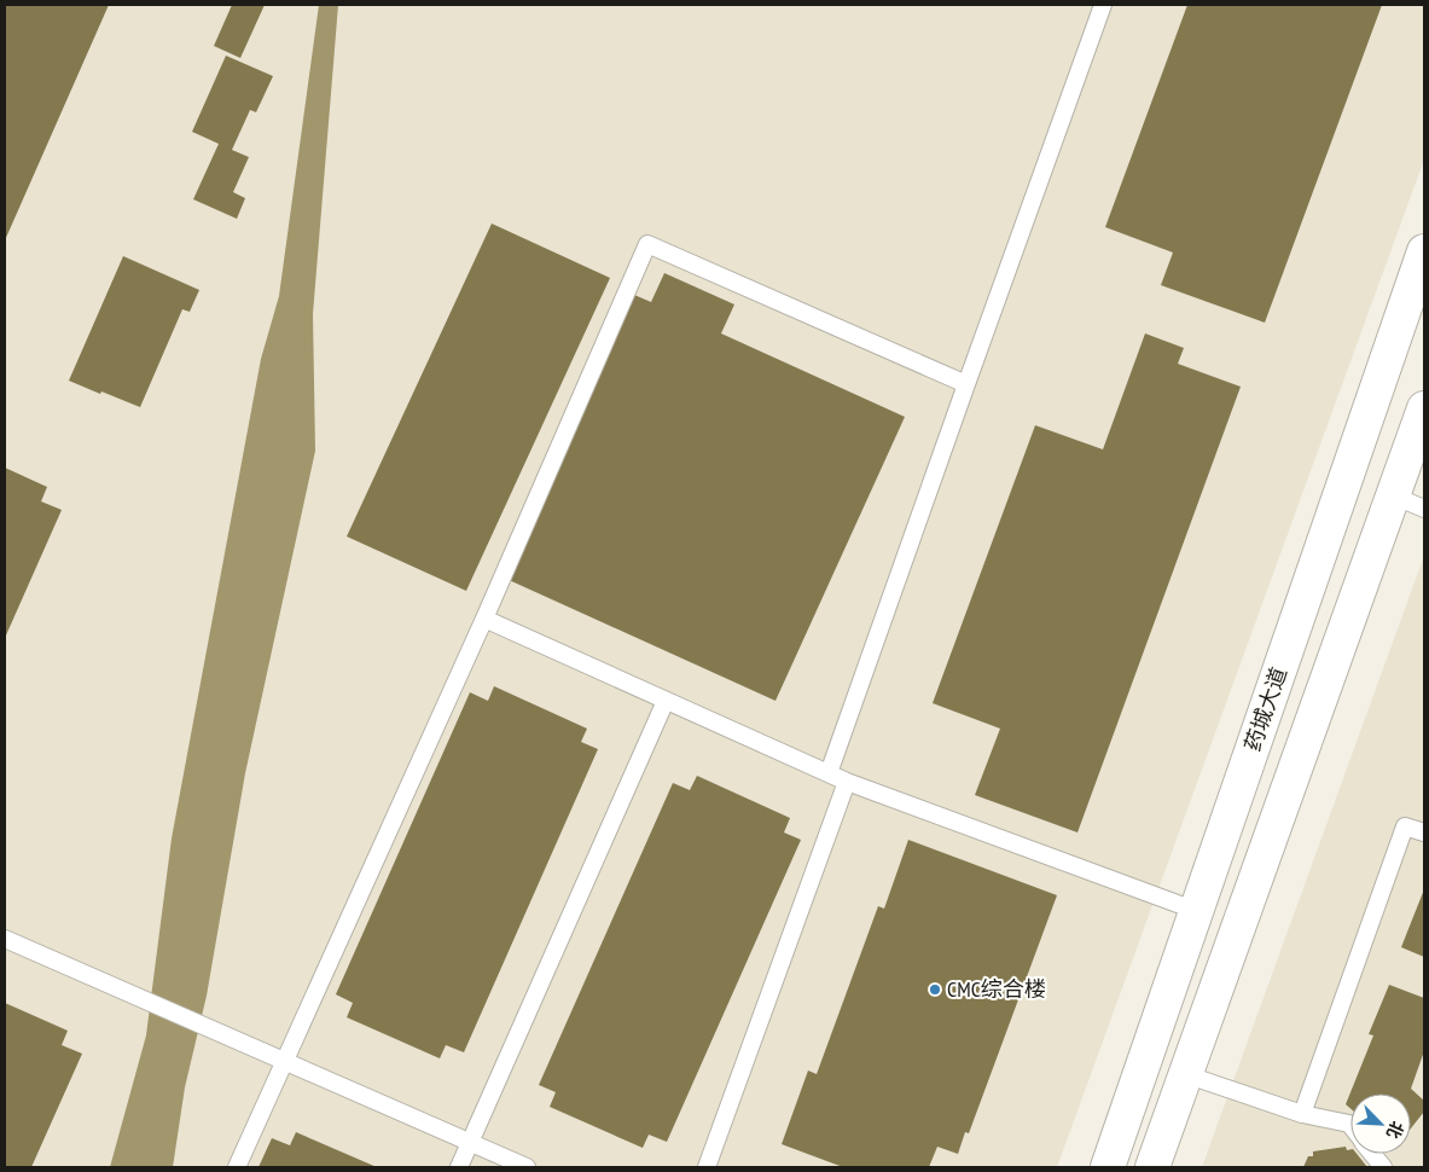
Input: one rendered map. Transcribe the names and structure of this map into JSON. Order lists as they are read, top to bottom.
{
  "streets": {
    "main road": ["药城大道"]
  },
  "places": ["CMC综合楼"],
  "north": "bottom right"
}
